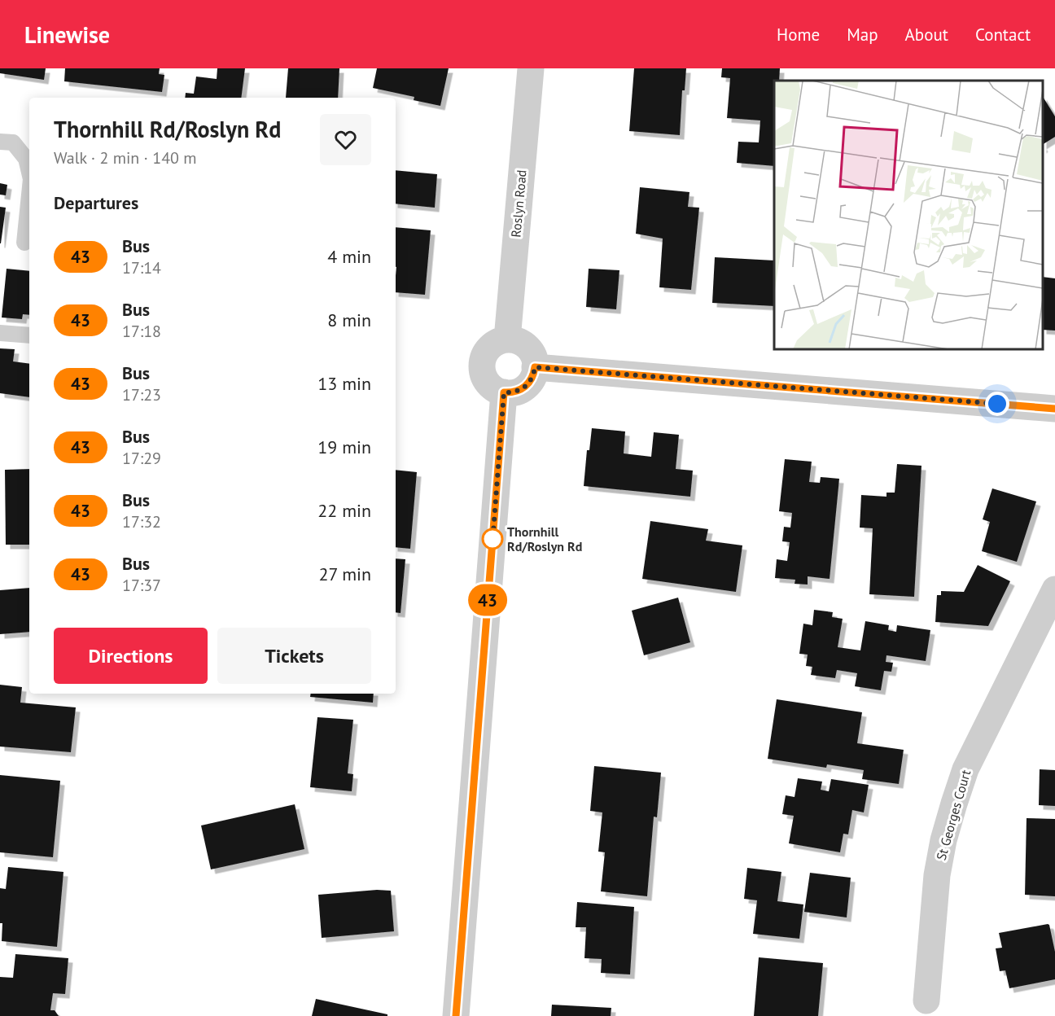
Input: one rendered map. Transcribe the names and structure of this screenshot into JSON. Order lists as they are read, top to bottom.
{
  "streets": {
    "street": ["Roslyn Road", "St Georges Court"]
  },
  "places": ["Thornhill Rd/Roslyn Rd"],
  "lines": ["bus line 43"],
  "page": {
    "header": "Linewise",
    "nav": [
      "Home",
      "Map",
      "About",
      "Contact"
    ],
    "on_map": "43",
    "heading": [
      ["Thornhill Rd/Roslyn Rd", "Walk · 2 min · 140 m"],
      "Departures"
    ],
    "list": [
      {
        "mark": "43",
        "name": "Bus",
        "note": "17:14",
        "value": "4 min"
      },
      {
        "mark": "43",
        "name": "Bus",
        "note": "17:18",
        "value": "8 min"
      },
      {
        "mark": "43",
        "name": "Bus",
        "note": "17:23",
        "value": "13 min"
      },
      {
        "mark": "43",
        "name": "Bus",
        "note": "17:29",
        "value": "19 min"
      },
      {
        "mark": "43",
        "name": "Bus",
        "note": "17:32",
        "value": "22 min"
      },
      {
        "mark": "43",
        "name": "Bus",
        "note": "17:37",
        "value": "27 min"
      }
    ],
    "buttons": ["Directions", "Tickets"]
  }
}
